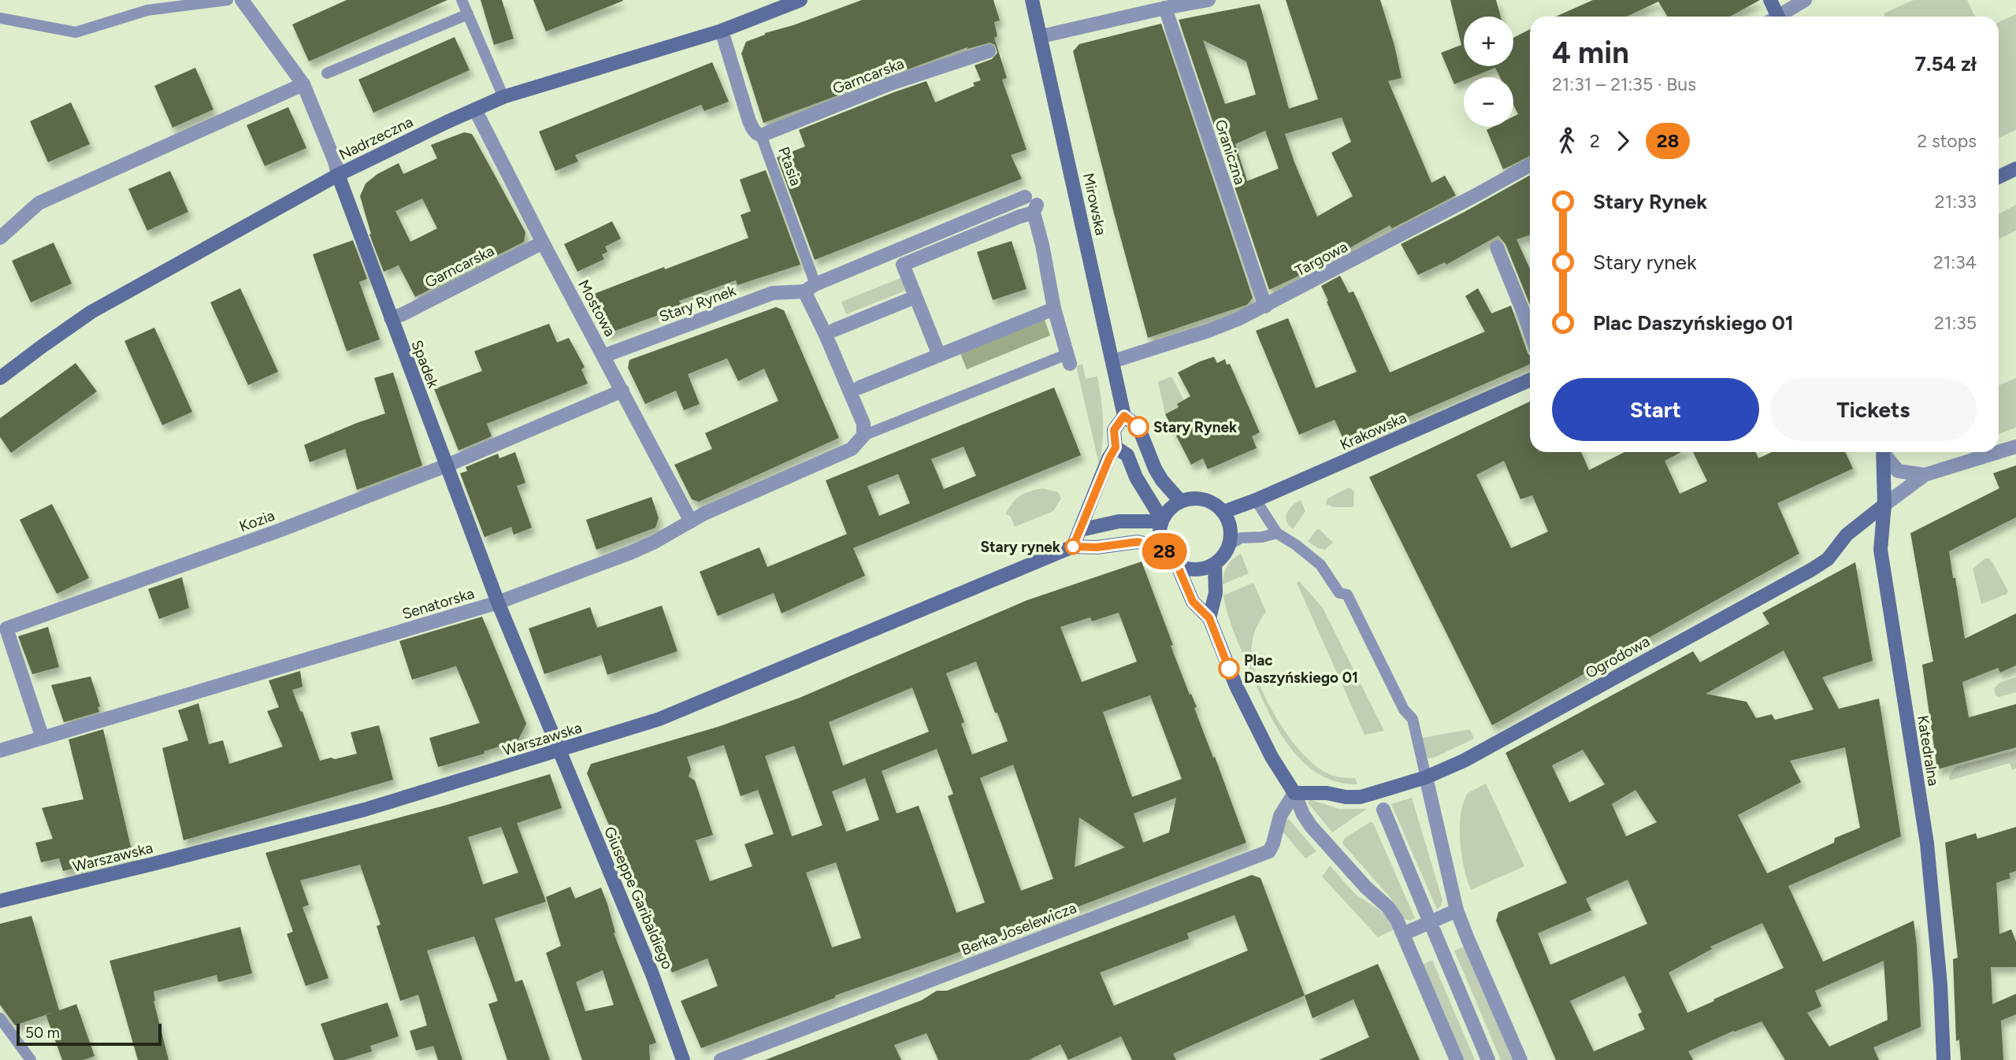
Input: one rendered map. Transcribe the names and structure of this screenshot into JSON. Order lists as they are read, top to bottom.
{
  "streets": {
    "street": [
      "Garncarska",
      "Nadrzeczna",
      "Graniczna",
      "Ptasia",
      "Mirowska",
      "Targowa",
      "Stary Rynek",
      "Mostowa",
      "Spadek",
      "Krakowska",
      "Kozia",
      "Senatorska",
      "Ogrodowa",
      "Warszawska",
      "Katedralna",
      "Giuseppe Garibaldiego",
      "Berka Joselewicza"
    ]
  },
  "crossings": [
    ["Garncarska", "Ptasia"],
    ["Garncarska", "Mostowa"],
    ["Garncarska", "Spadek"],
    ["Nadrzeczna", "Ptasia"],
    ["Nadrzeczna", "Mostowa"],
    ["Nadrzeczna", "Spadek"],
    ["Graniczna", "Targowa"],
    ["Ptasia", "Stary Rynek"],
    ["Mirowska", "Targowa"],
    ["Mirowska", "Krakowska"],
    ["Mirowska", "Warszawska"],
    ["Stary Rynek", "Mostowa"],
    ["Mostowa", "Kozia"],
    ["Mostowa", "Senatorska"],
    ["Spadek", "Kozia"],
    ["Spadek", "Senatorska"],
    ["Spadek", "Warszawska"],
    ["Spadek", "Giuseppe Garibaldiego"],
    ["Krakowska", "Warszawska"],
    ["Kozia", "Senatorska"],
    ["Ogrodowa", "Katedralna"],
    ["Ogrodowa", "Berka Joselewicza"],
    ["Warszawska", "Giuseppe Garibaldiego"]
  ],
  "places": ["Stary Rynek", "Stary rynek", "Plac Daszyńskiego 01"],
  "lines": ["bus line 28"],
  "scale_bar": "50 m",
  "page": {
    "on_map": "28",
    "map_buttons": ["+", "−"],
    "heading": ["4 min", "21:31 – 21:35 · Bus", "7.54 zł"],
    "legs": ["2", "28", "2 stops"],
    "list": [
      {
        "name": "Stary Rynek",
        "value": "21:33"
      },
      {
        "name": "Stary rynek",
        "value": "21:34"
      },
      {
        "name": "Plac Daszyńskiego 01",
        "value": "21:35"
      }
    ],
    "buttons": ["Start", "Tickets"],
    "scale": "50 m"
  }
}
